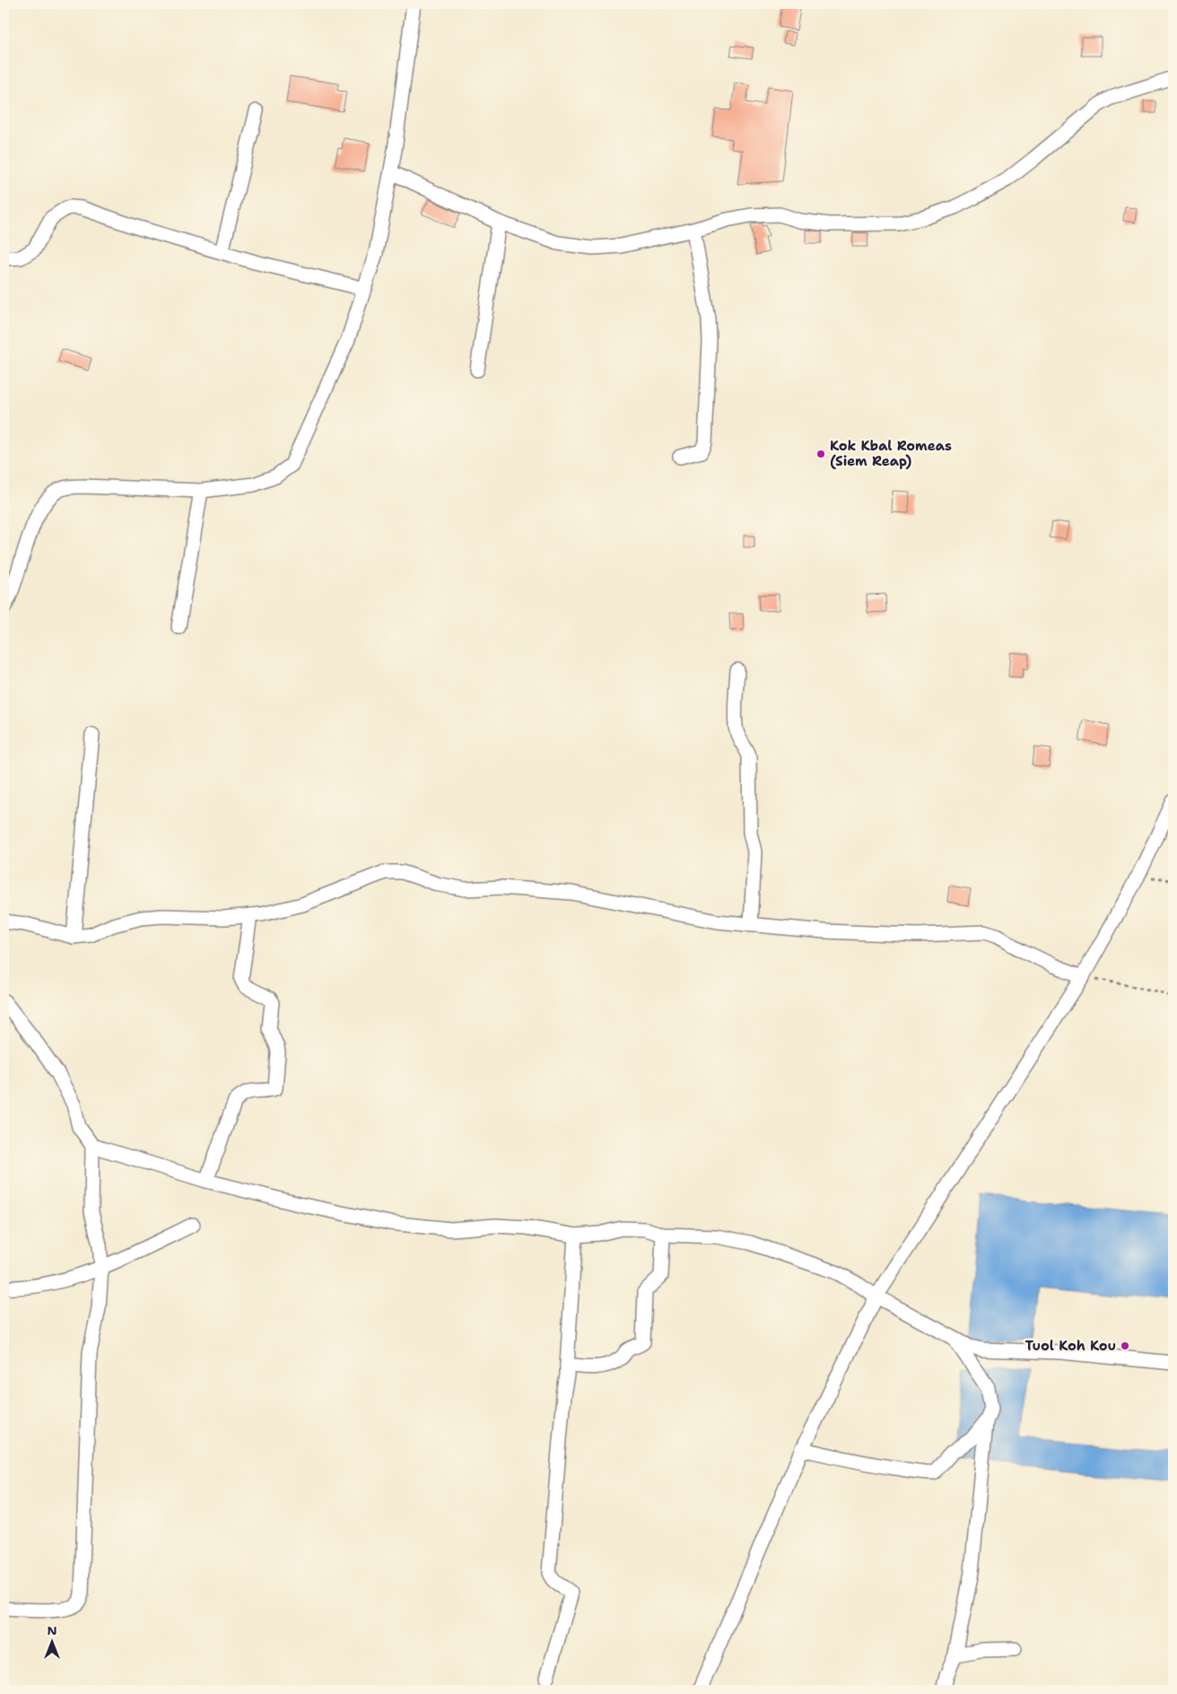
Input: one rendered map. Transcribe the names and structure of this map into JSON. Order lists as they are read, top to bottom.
{
  "places": ["Kok Kbal Romeas (Siem Reap)", "Tuol Koh Kou"],
  "north": "top"
}
